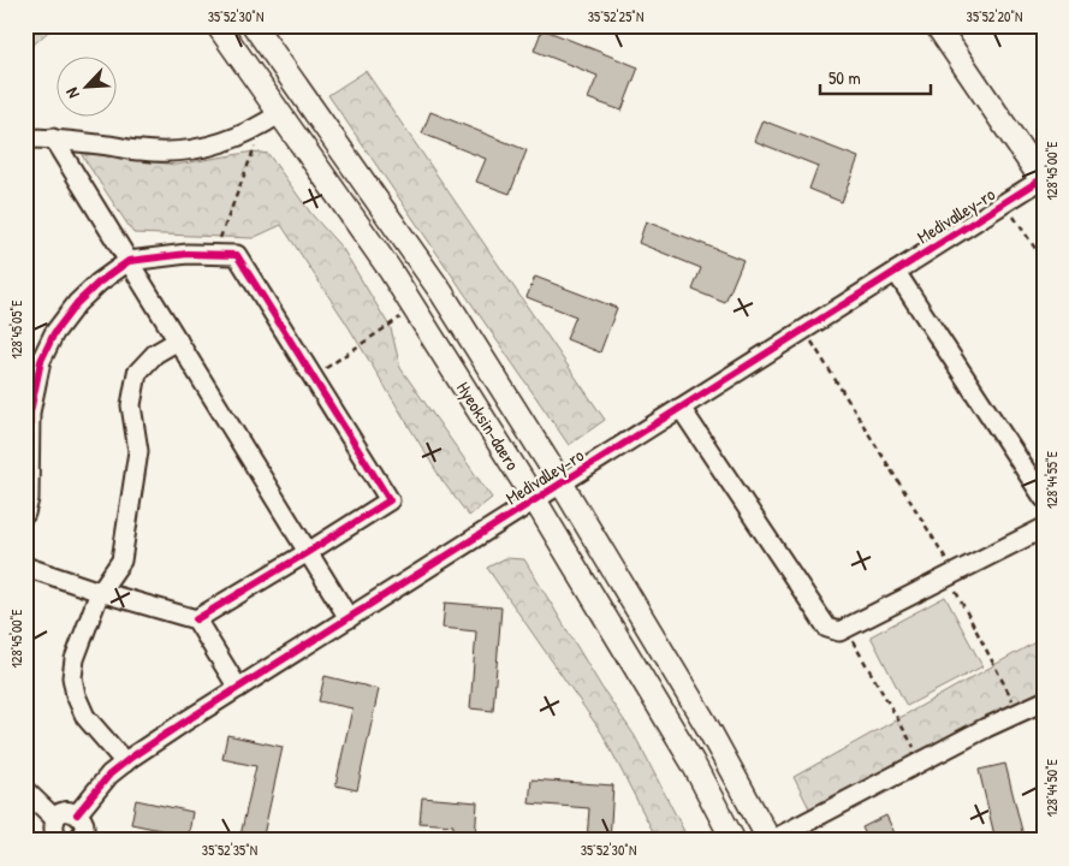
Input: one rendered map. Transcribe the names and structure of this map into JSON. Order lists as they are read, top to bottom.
{
  "streets": {
    "main road": ["Hyeoksin-daero"],
    "street": ["Medivalley-ro"]
  },
  "crossings": [
    ["Medivalley-ro", "Hyeoksin-daero"]
  ],
  "scale_bar": "50 m",
  "north": "bottom left",
  "coordinates": [
    "35°52'30\"N",
    "35°52'25\"N",
    "35°52'20\"N",
    "128°45'00\"E",
    "128°45'05\"E",
    "128°44'55\"E",
    "128°44'50\"E",
    "35°52'35\"N"
  ]
}
